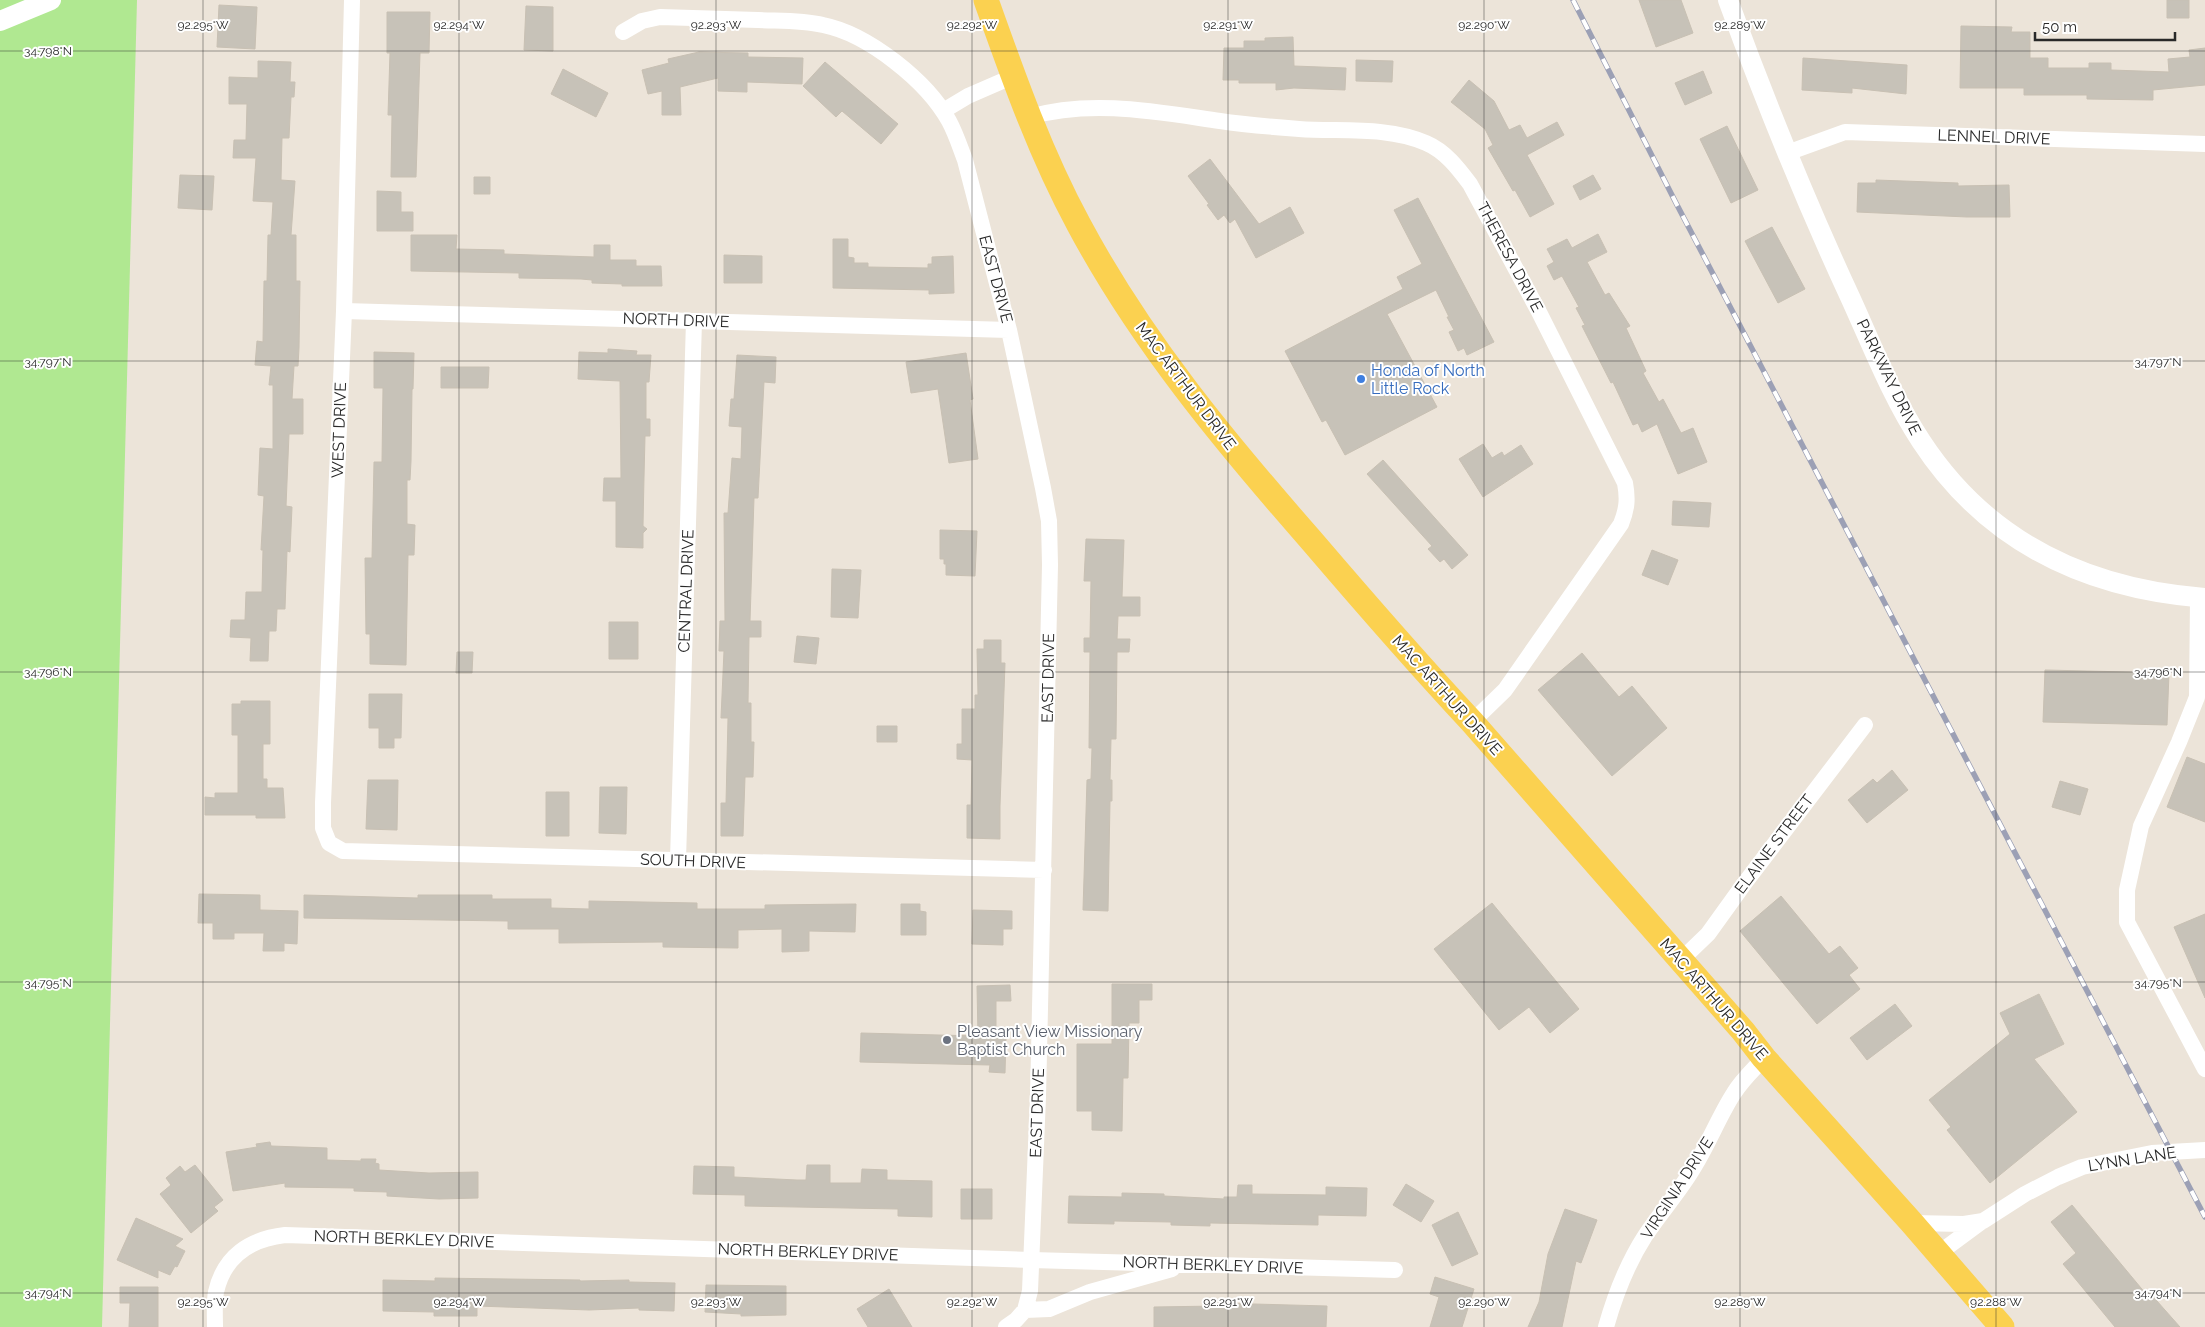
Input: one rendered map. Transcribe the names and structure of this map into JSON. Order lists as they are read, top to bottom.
{
  "streets": {
    "main road": ["MAC ARTHUR DRIVE"],
    "street": [
      "LENNEL DRIVE",
      "THERESA DRIVE",
      "EAST DRIVE",
      "NORTH DRIVE",
      "PARKWAY DRIVE",
      "WEST DRIVE",
      "CENTRAL DRIVE",
      "ELAINE STREET",
      "SOUTH DRIVE",
      "LYNN LANE",
      "VIRGINIA DRIVE",
      "NORTH BERKLEY DRIVE"
    ]
  },
  "crossings": [
    ["LENNEL DRIVE", "PARKWAY DRIVE"],
    ["THERESA DRIVE", "MAC ARTHUR DRIVE"],
    ["EAST DRIVE", "NORTH DRIVE"],
    ["EAST DRIVE", "SOUTH DRIVE"],
    ["EAST DRIVE", "NORTH BERKLEY DRIVE"],
    ["NORTH DRIVE", "WEST DRIVE"],
    ["NORTH DRIVE", "CENTRAL DRIVE"],
    ["MAC ARTHUR DRIVE", "ELAINE STREET"],
    ["MAC ARTHUR DRIVE", "LYNN LANE"],
    ["MAC ARTHUR DRIVE", "VIRGINIA DRIVE"],
    ["WEST DRIVE", "SOUTH DRIVE"],
    ["CENTRAL DRIVE", "SOUTH DRIVE"]
  ],
  "places": ["Honda of North Little Rock", "Pleasant View Missionary Baptist Church"],
  "scale_bar": "50 m",
  "coordinates": [
    "92.295°W",
    "92.294°W",
    "92.293°W",
    "92.292°W",
    "92.291°W",
    "92.290°W",
    "92.289°W",
    "34.798°N",
    "34.797°N",
    "34.796°N",
    "34.795°N",
    "34.794°N",
    "92.288°W"
  ]
}
